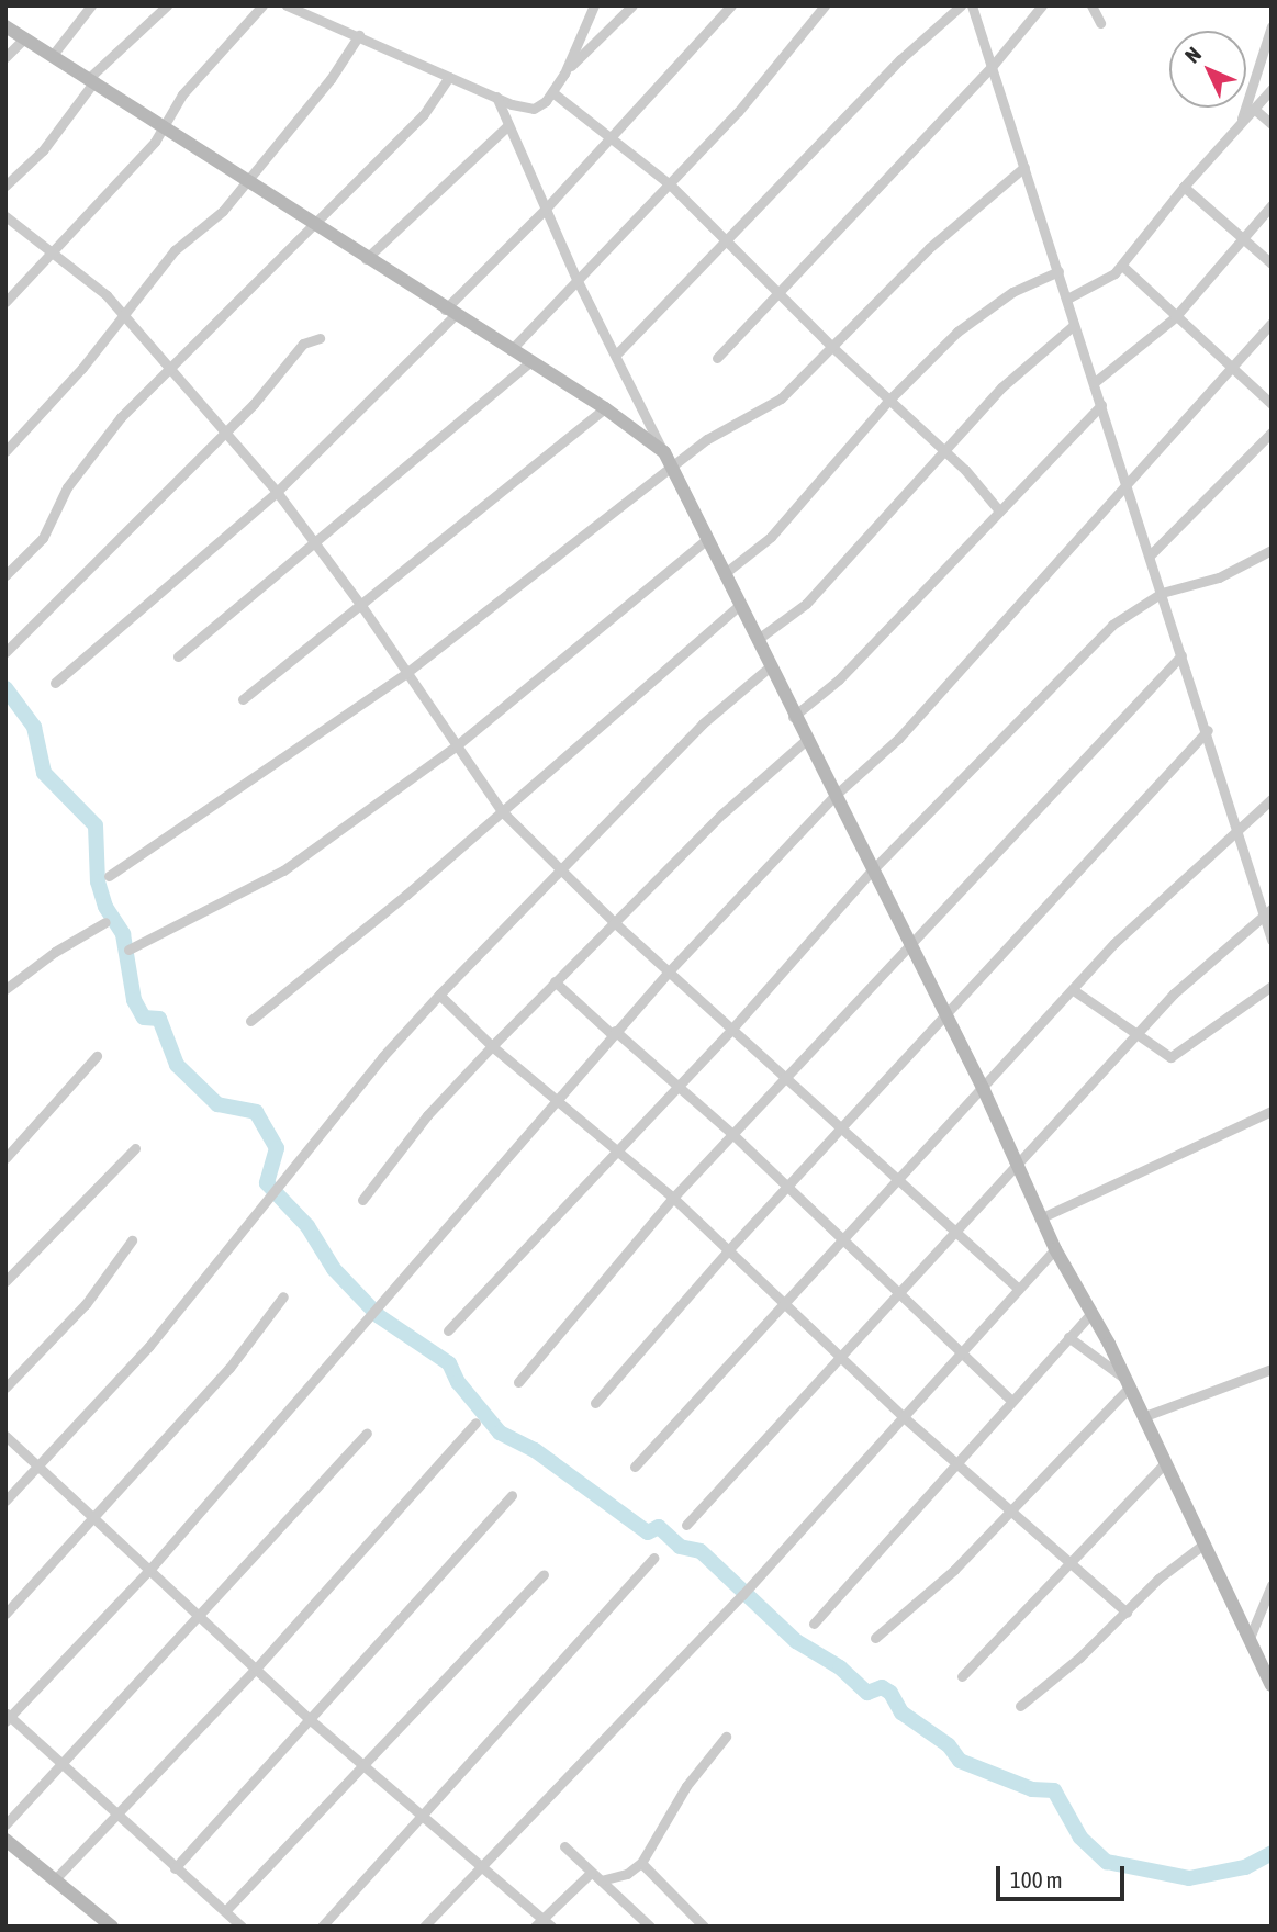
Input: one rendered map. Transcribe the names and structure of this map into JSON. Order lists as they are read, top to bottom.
{
  "scale_bar": "100 m",
  "north": "top left"
}
